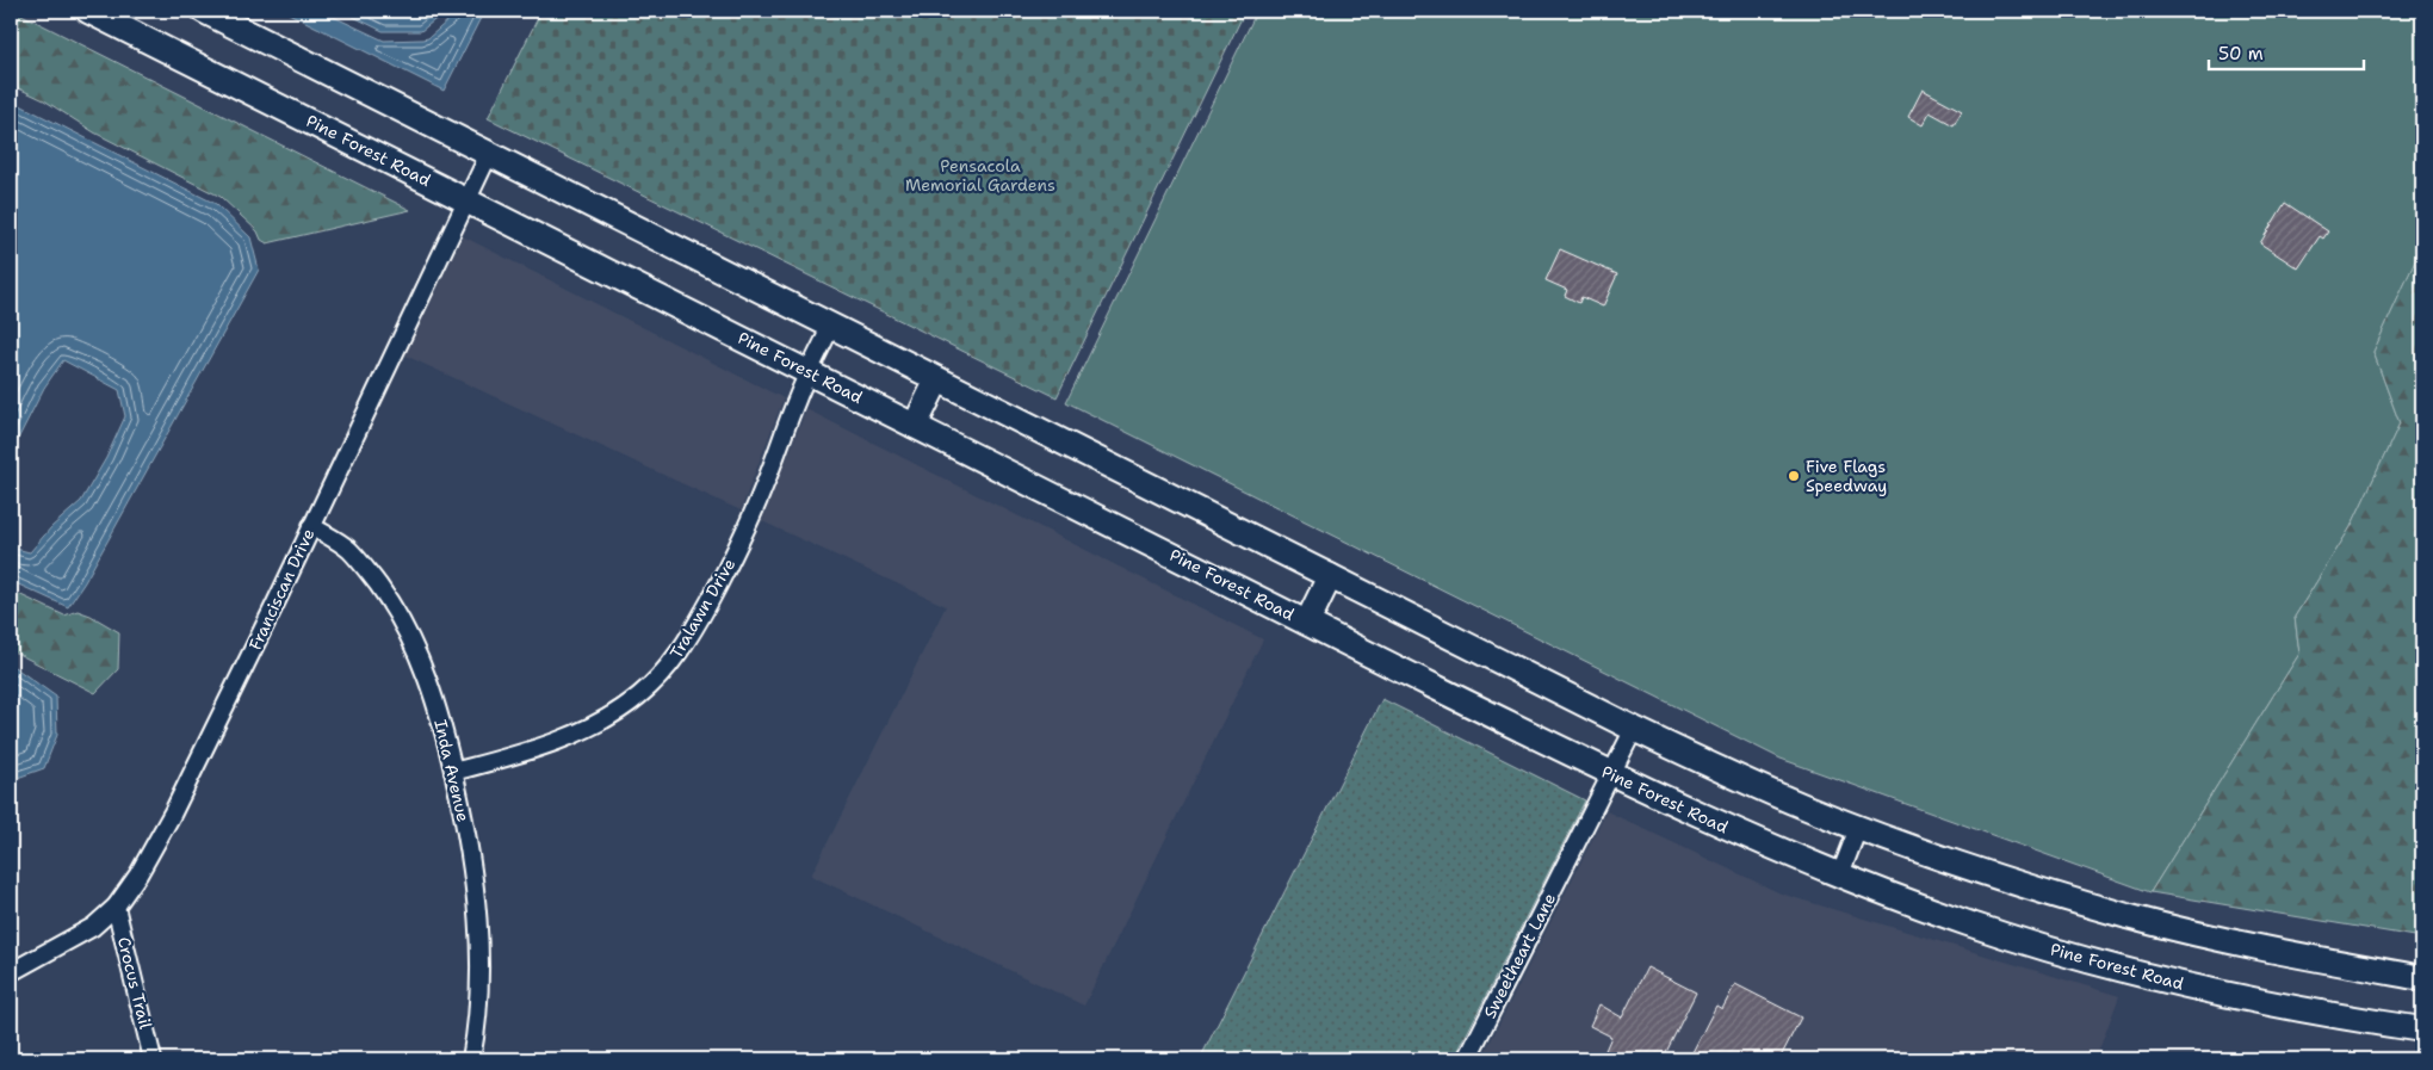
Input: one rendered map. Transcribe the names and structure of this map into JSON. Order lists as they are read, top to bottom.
{
  "streets": {
    "main road": ["Pine Forest Road"],
    "street": [
      "Franciscan Drive",
      "Tralawn Drive",
      "Inda Avenue",
      "Sweetheart Lane",
      "Crocus Trail"
    ]
  },
  "crossings": [
    ["Pine Forest Road", "Franciscan Drive"],
    ["Pine Forest Road", "Tralawn Drive"],
    ["Pine Forest Road", "Sweetheart Lane"],
    ["Franciscan Drive", "Inda Avenue"],
    ["Franciscan Drive", "Crocus Trail"],
    ["Tralawn Drive", "Inda Avenue"]
  ],
  "parks": ["Pensacola Memorial Gardens"],
  "places": ["Five Flags Speedway"],
  "scale_bar": "50 m"
}
